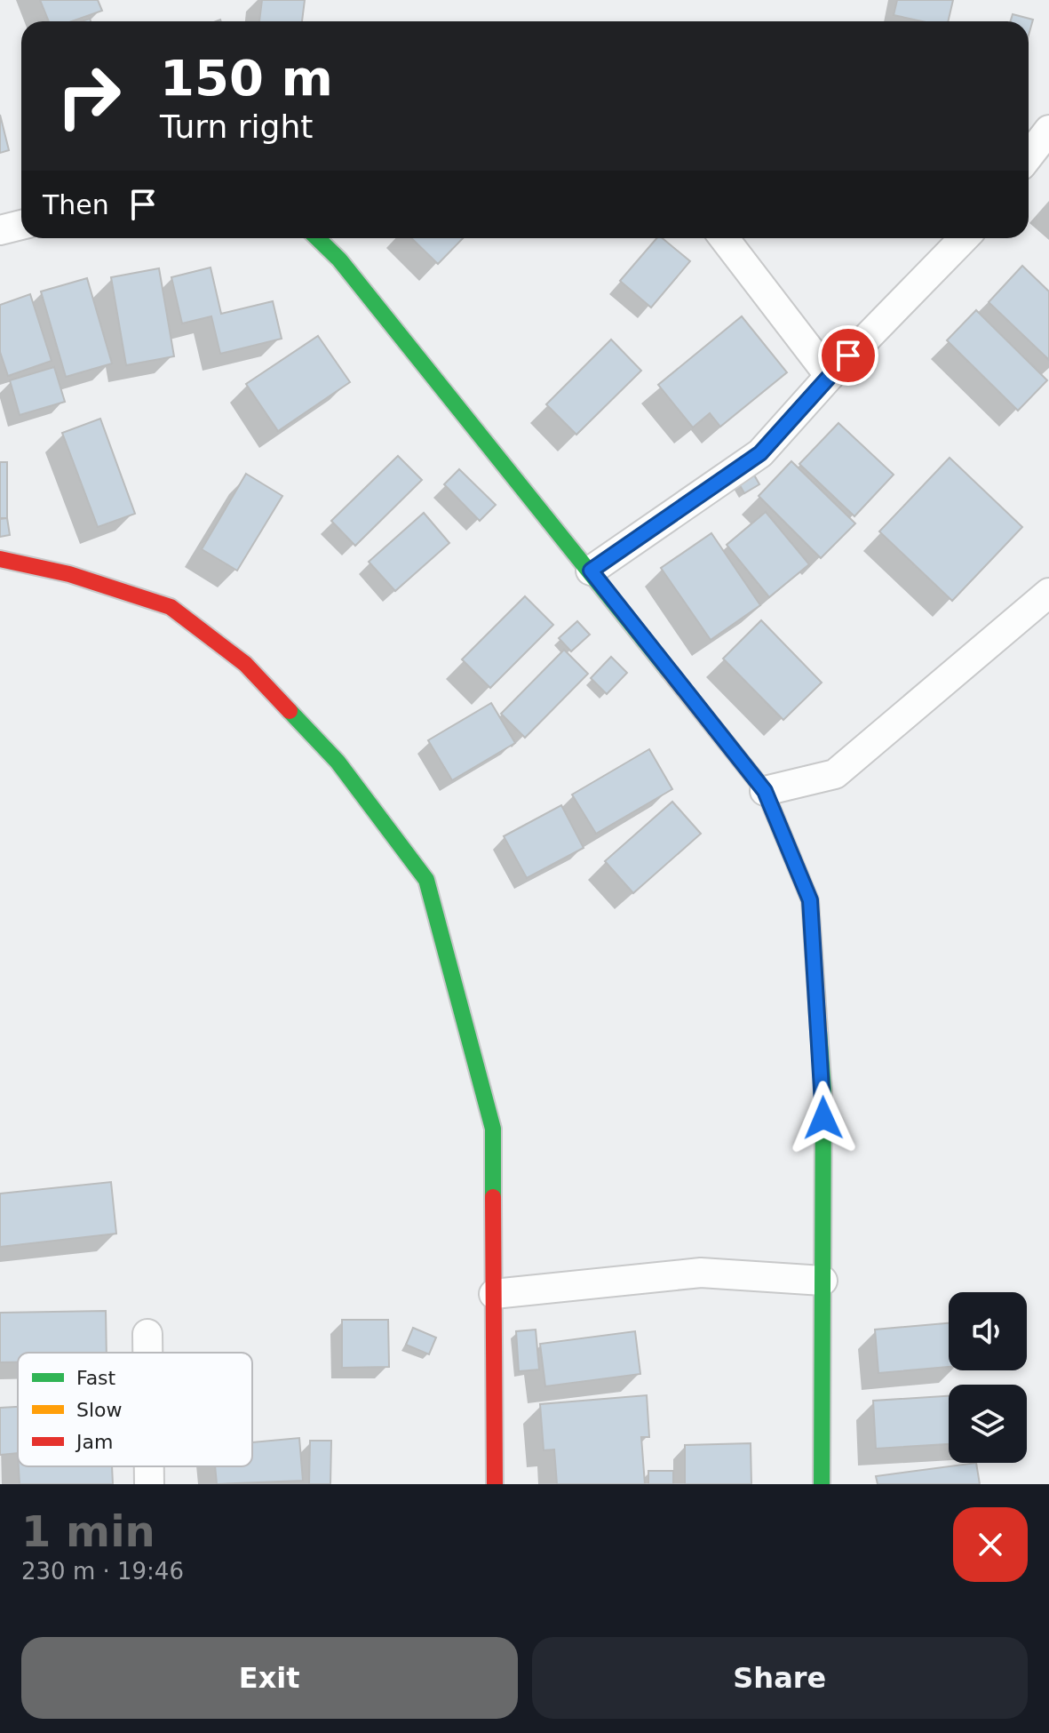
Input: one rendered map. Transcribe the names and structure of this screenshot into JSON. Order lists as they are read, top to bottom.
{
  "legend": ["Fast", "Slow", "Jam"],
  "page": {
    "turn": ["150 m", "Turn right"],
    "then": "Then",
    "heading": ["1 min", "230 m · 19:46"],
    "buttons": ["Exit", "Share"]
  }
}
